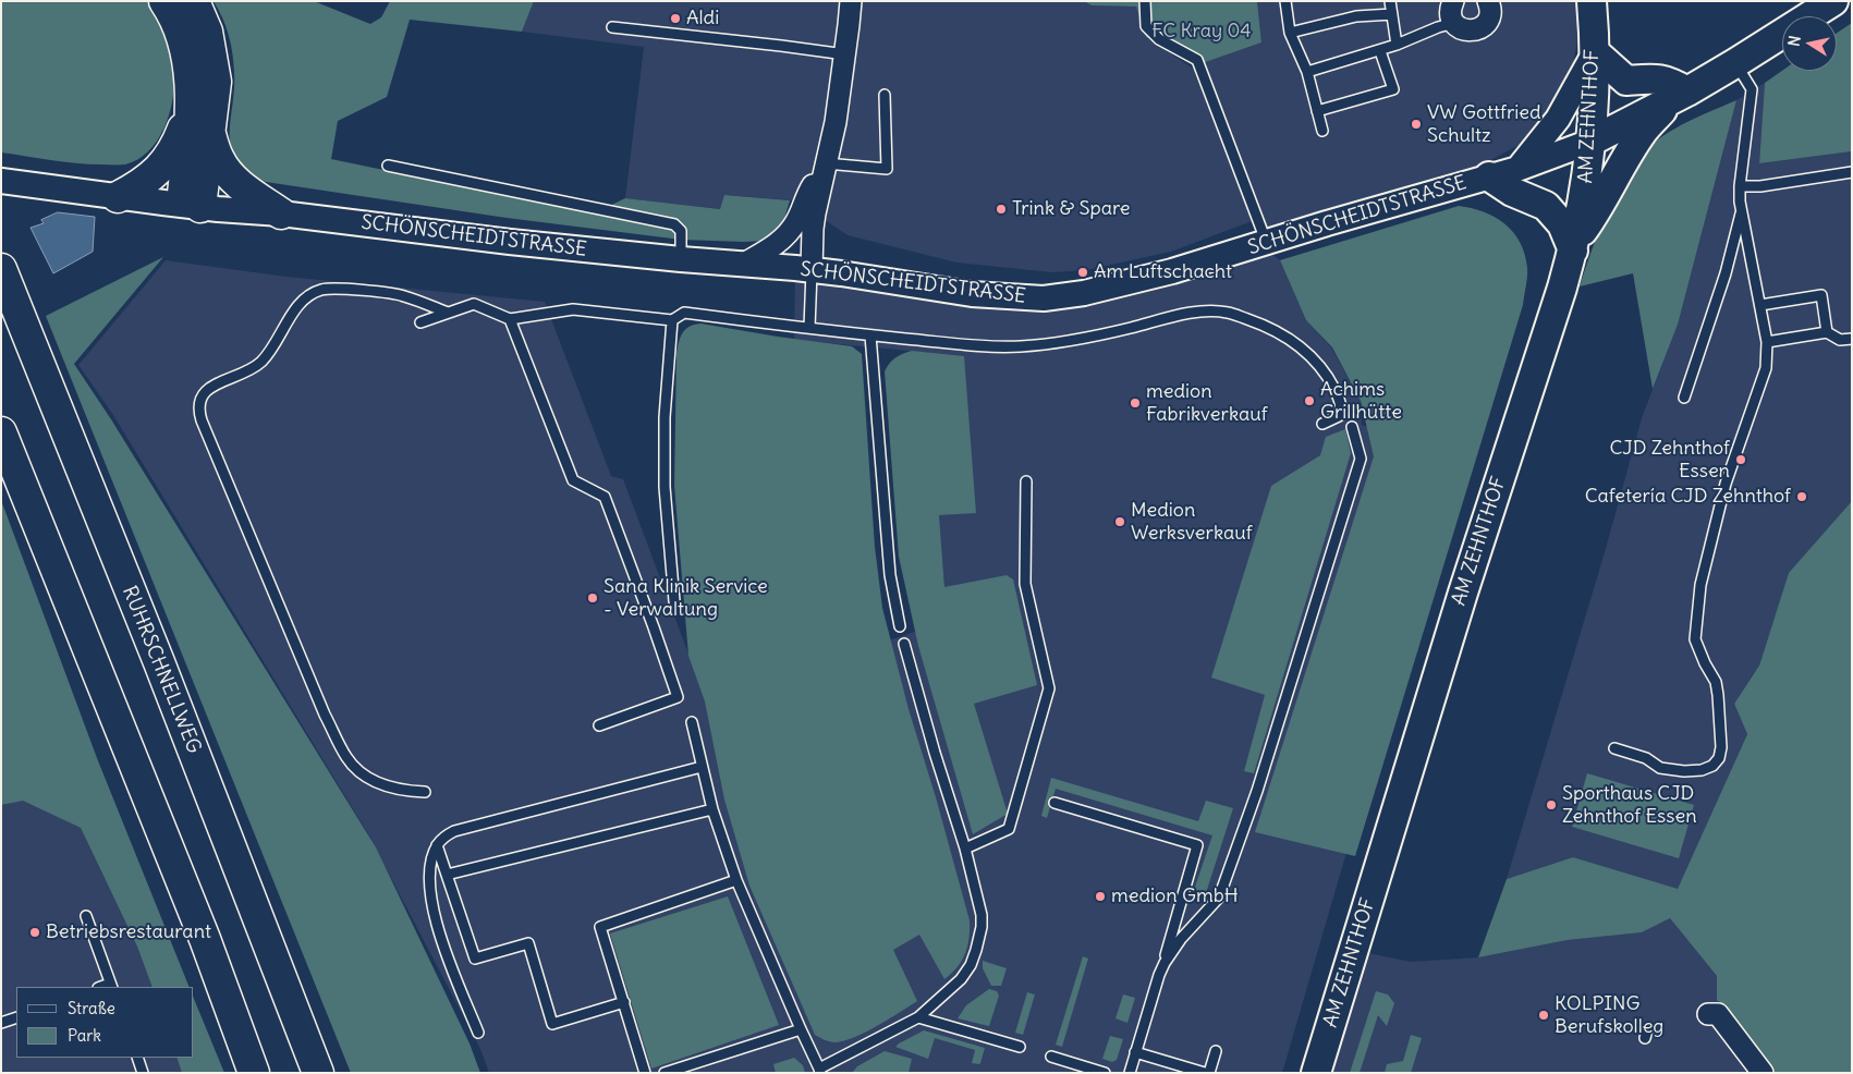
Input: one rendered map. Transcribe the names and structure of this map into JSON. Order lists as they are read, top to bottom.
{
  "streets": {
    "highway": ["RUHRSCHNELLWEG"],
    "main road": ["AM ZEHNTHOF", "SCHÖNSCHEIDTSTRASSE"]
  },
  "crossings": [
    ["AM ZEHNTHOF", "SCHÖNSCHEIDTSTRASSE"]
  ],
  "parks": ["FC Kray 04"],
  "places": [
    "Aldi",
    "VW Gottfried Schultz",
    "Trink & Spare",
    "Am Luftschacht",
    "Achims Grillhütte",
    "medion Fabrikverkauf",
    "CJD Zehnthof Essen",
    "Cafetería CJD Zehnthof",
    "Medion Werksverkauf",
    "Sana Klinik Service - Verwaltung",
    "Sporthaus CJD Zehnthof Essen",
    "medion GmbH",
    "Betriebsrestaurant",
    "KOLPING Berufskolleg"
  ],
  "legend": ["Straße", "Park"],
  "north": "left"
}
